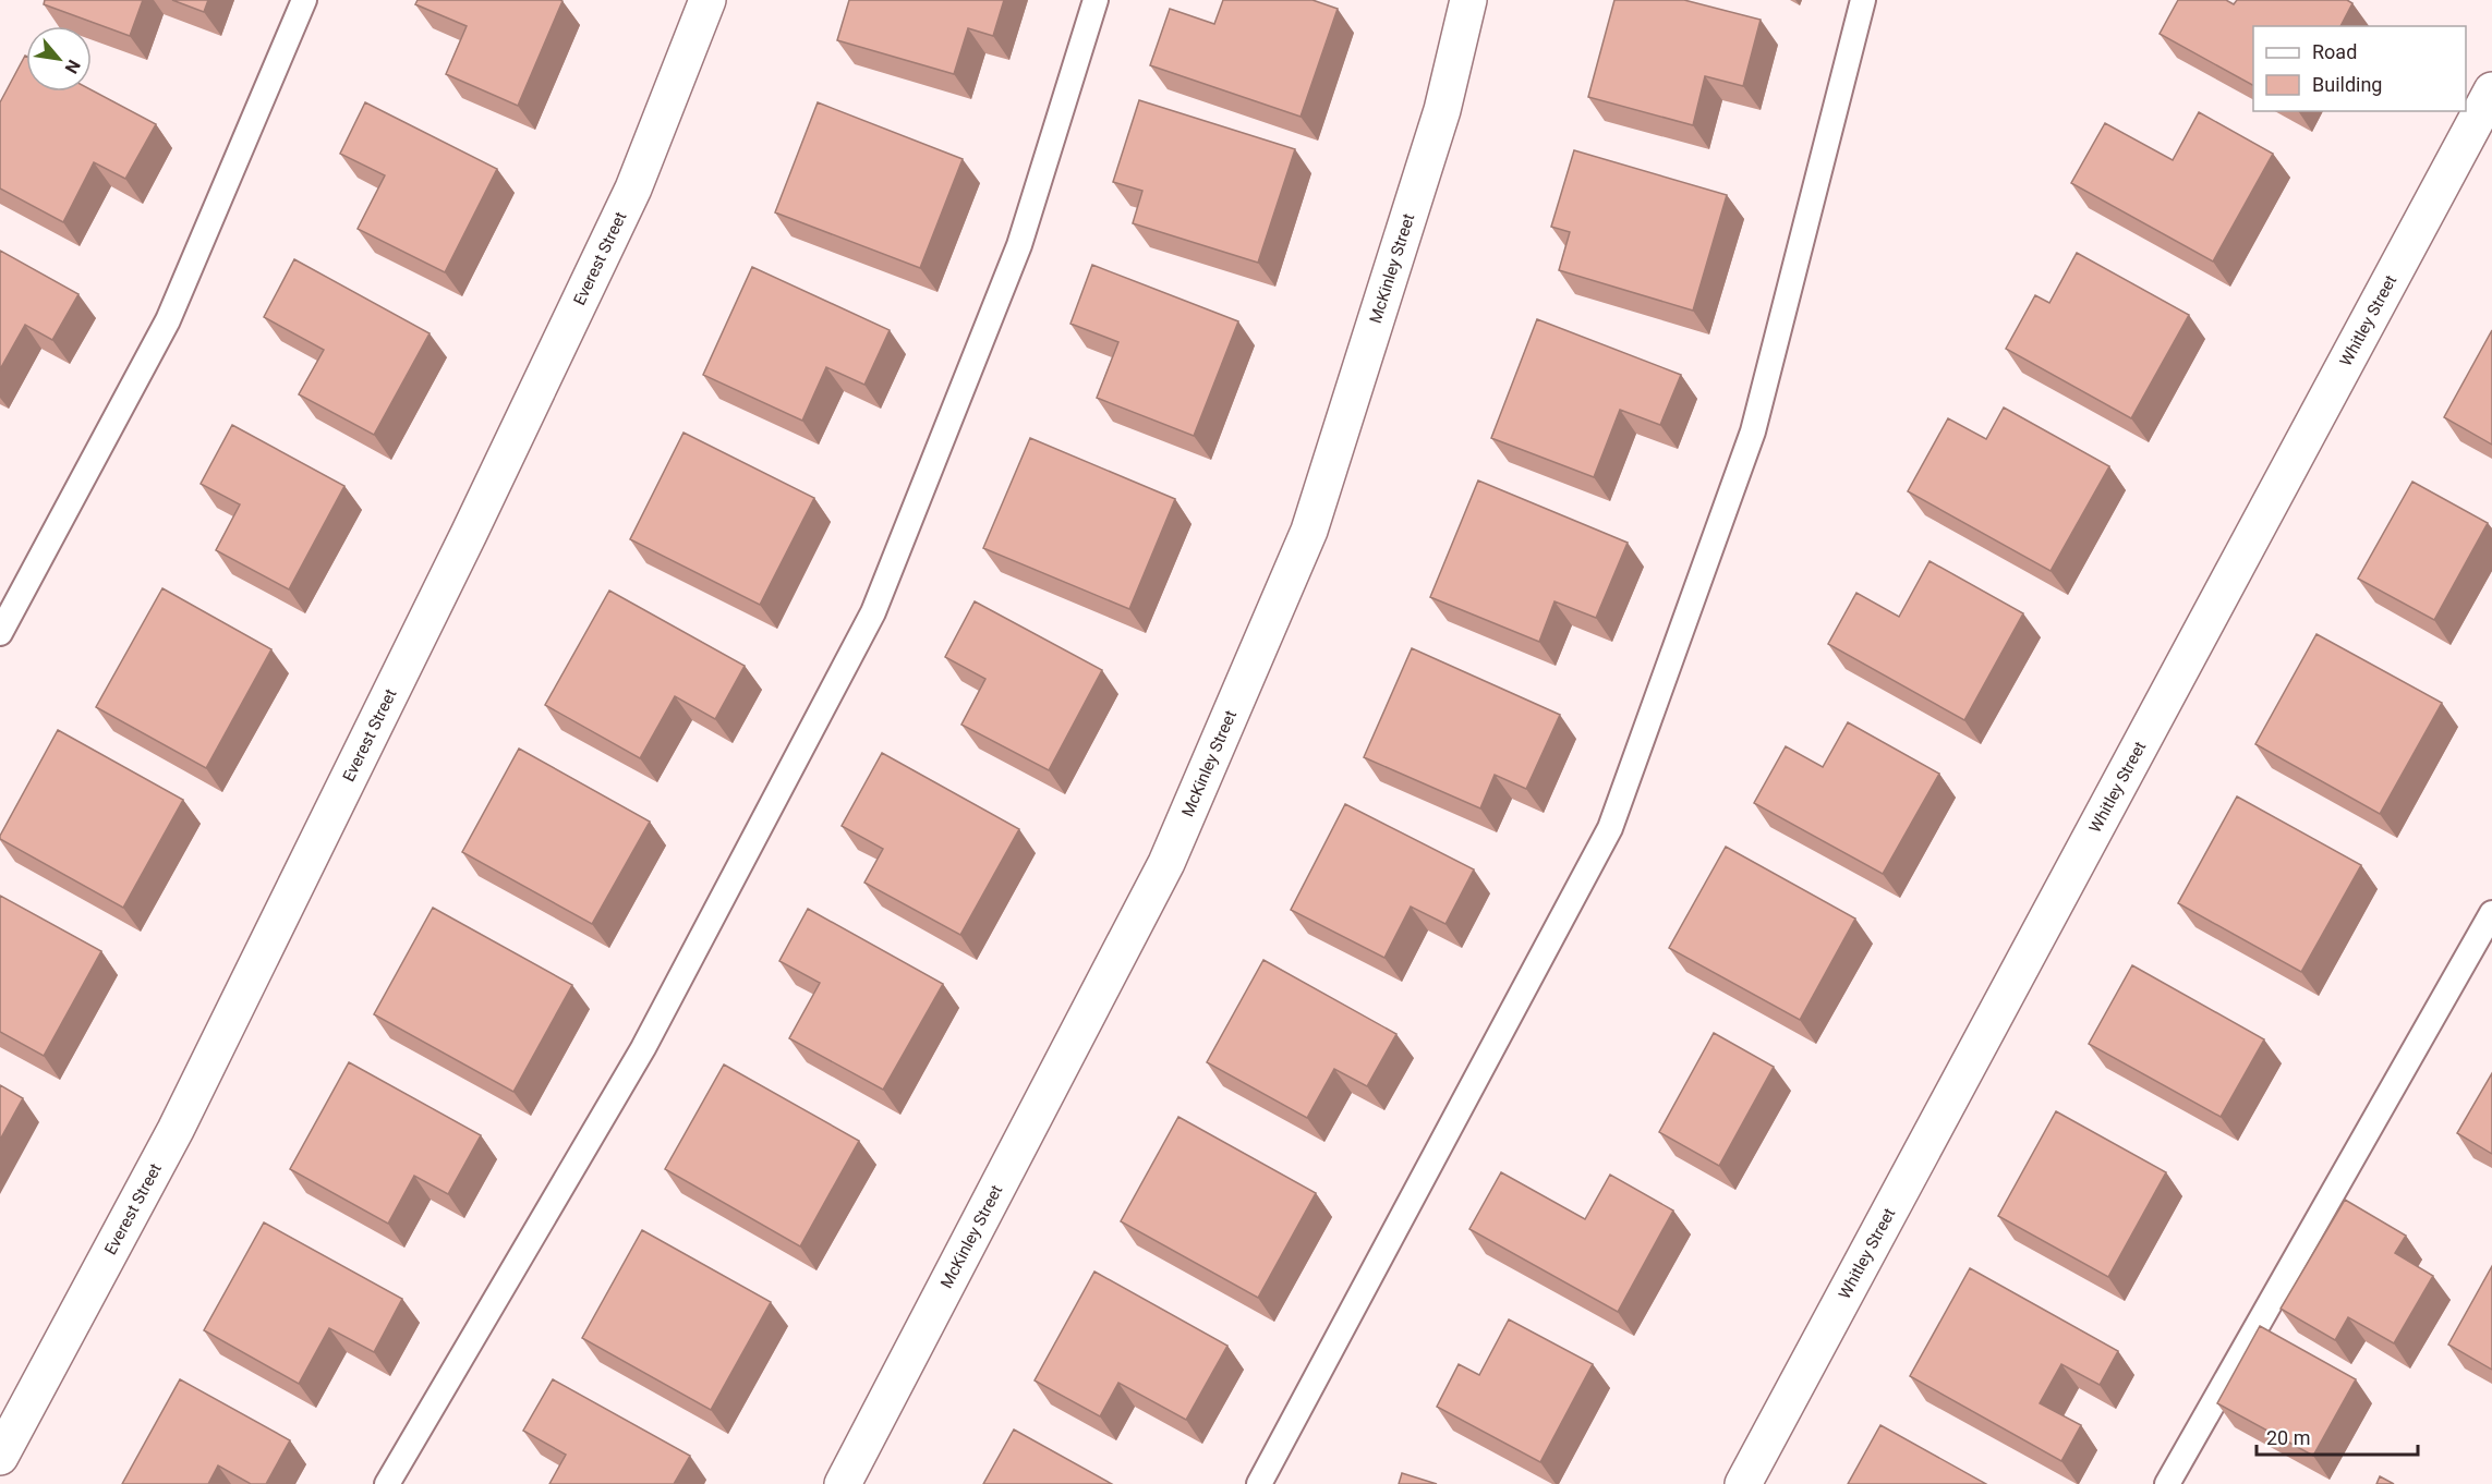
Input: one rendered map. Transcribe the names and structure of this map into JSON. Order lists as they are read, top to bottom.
{
  "streets": {
    "street": ["Everest Street", "McKinley Street", "Whitley Street"]
  },
  "legend": ["Road", "Building"],
  "scale_bar": "20 m",
  "north": "bottom right"
}
